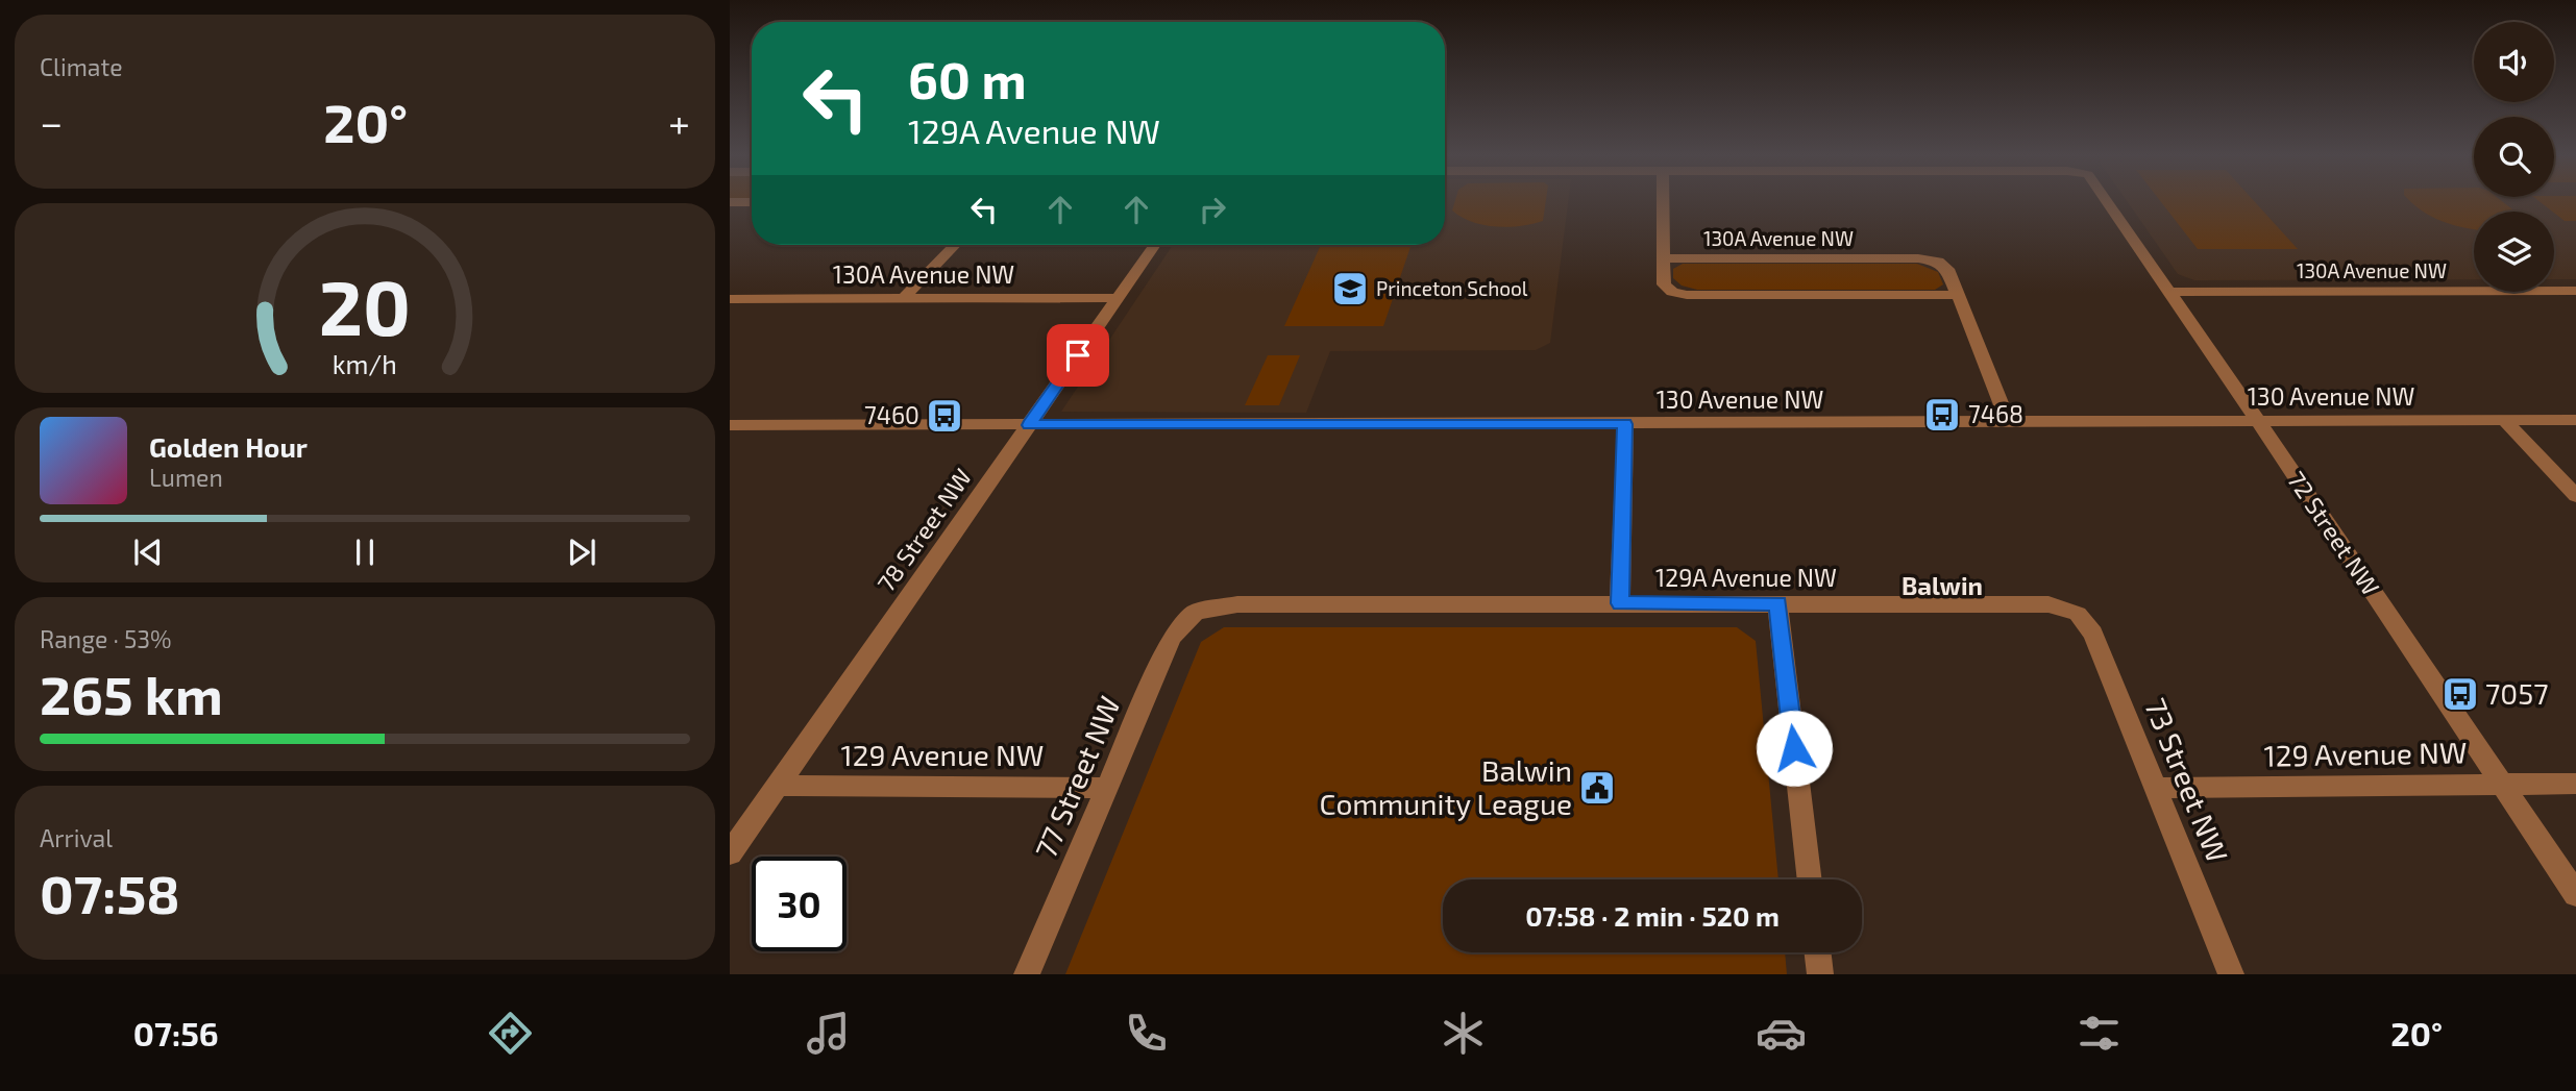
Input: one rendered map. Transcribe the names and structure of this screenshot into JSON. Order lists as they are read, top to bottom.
{
  "streets": {
    "street": [
      "130A Avenue NW",
      "130 Avenue NW",
      "78 Street NW",
      "72 Street NW",
      "129A Avenue NW",
      "129 Avenue NW",
      "77 Street NW",
      "73 Street NW"
    ]
  },
  "crossings": [
    ["130A Avenue NW", "78 Street NW"],
    ["130A Avenue NW", "72 Street NW"],
    ["130 Avenue NW", "78 Street NW"],
    ["130 Avenue NW", "72 Street NW"],
    ["78 Street NW", "129 Avenue NW"],
    ["72 Street NW", "129 Avenue NW"],
    ["129A Avenue NW", "77 Street NW"],
    ["129A Avenue NW", "73 Street NW"],
    ["129 Avenue NW", "77 Street NW"],
    ["129 Avenue NW", "73 Street NW"]
  ],
  "districts": ["Balwin"],
  "places": {
    "school or university": ["Princeton School"],
    "bus stop": ["7468", "7460", "7057"],
    "public building": ["Balwin Community League"]
  },
  "page": {
    "tile": [
      "Climate",
      ["Range · 53%", "265 km"],
      ["Arrival", "07:58"]
    ],
    "turn": ["60 m", "129A Avenue NW"],
    "heat": ["−", "20°", "+"],
    "song": ["Golden Hour", "Lumen"],
    "limit": "30",
    "trip": "07:58 · 2 min · 520 m",
    "tabs": ["07:56", "20°"],
    "gauge": ["20", "km/h"]
  }
}
